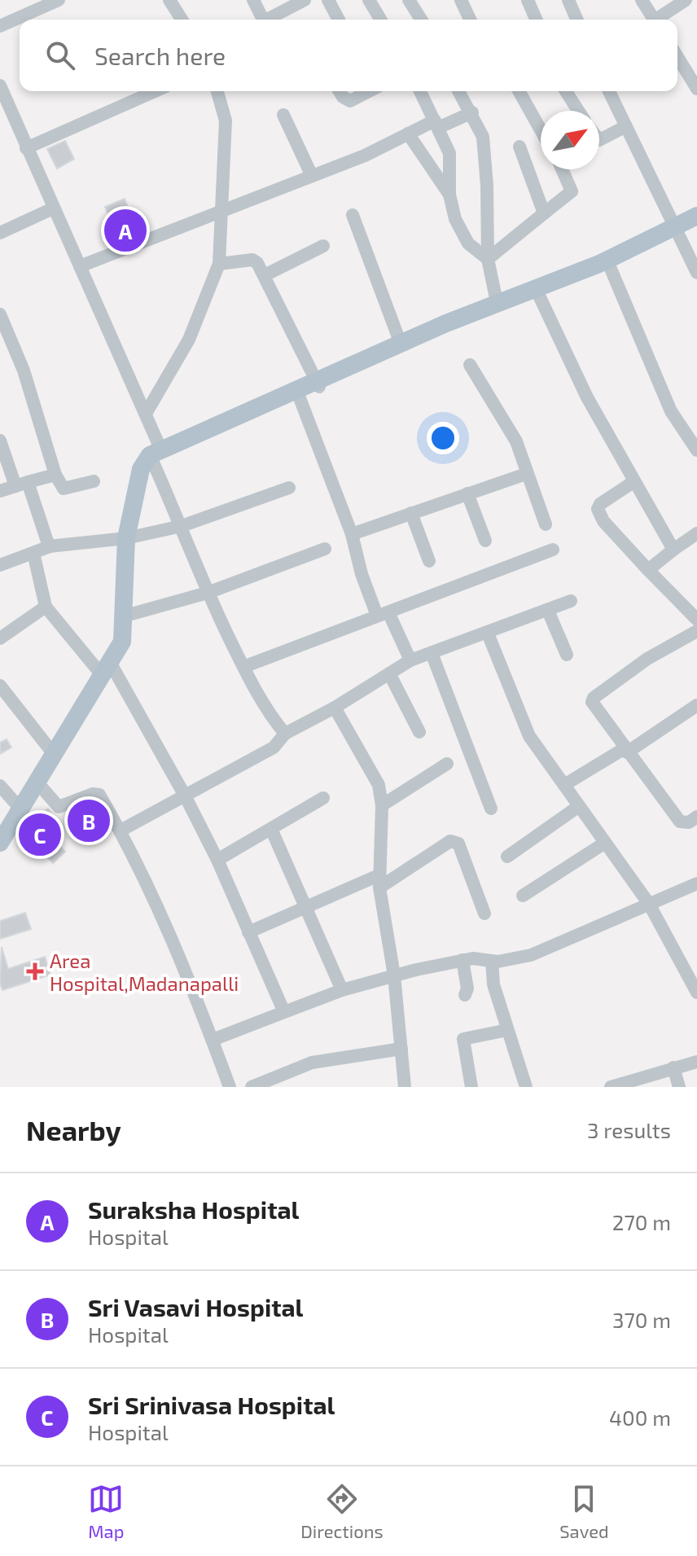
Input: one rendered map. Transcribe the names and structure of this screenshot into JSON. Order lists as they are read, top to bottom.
{
  "places": {
    "health": ["Area Hospital,Madanapalli"]
  },
  "north": "top right",
  "page": {
    "search": "Search here",
    "pins": ["A", "B", "C"],
    "heading": ["Nearby", "3 results"],
    "list": [
      {
        "mark": "A",
        "name": "Suraksha Hospital",
        "note": "Hospital",
        "value": "270 m"
      },
      {
        "mark": "B",
        "name": "Sri Vasavi Hospital",
        "note": "Hospital",
        "value": "370 m"
      },
      {
        "mark": "C",
        "name": "Sri Srinivasa Hospital",
        "note": "Hospital",
        "value": "400 m"
      }
    ],
    "nav": ["Map", "Directions", "Saved"]
  }
}
